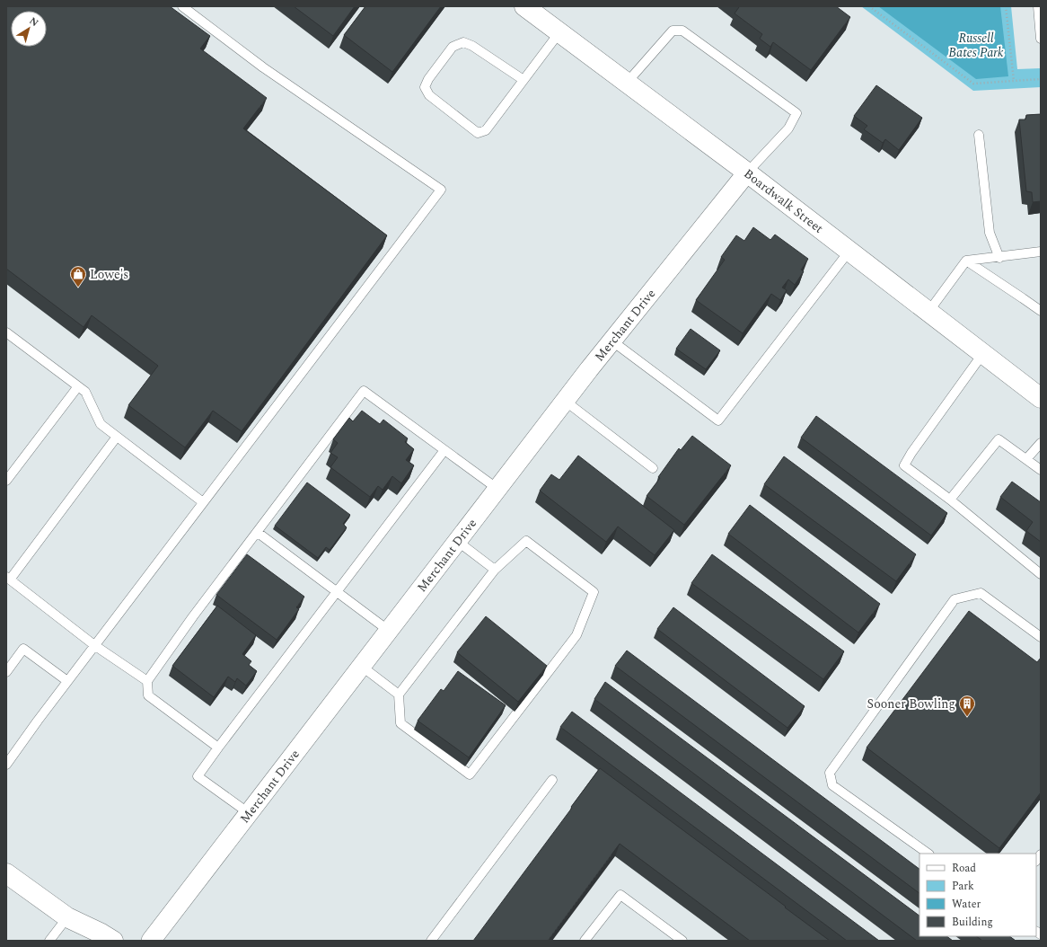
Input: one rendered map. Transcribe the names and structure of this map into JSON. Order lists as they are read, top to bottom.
{
  "streets": {
    "street": ["Boardwalk Street", "Merchant Drive"]
  },
  "crossings": [
    ["Boardwalk Street", "Merchant Drive"]
  ],
  "parks": ["Russell Bates Park"],
  "places": {
    "shop": ["Lowe's"],
    "building": ["Sooner Bowling"]
  },
  "legend": [
    "Road",
    "Park",
    "Water",
    "Building"
  ],
  "north": "top right"
}
